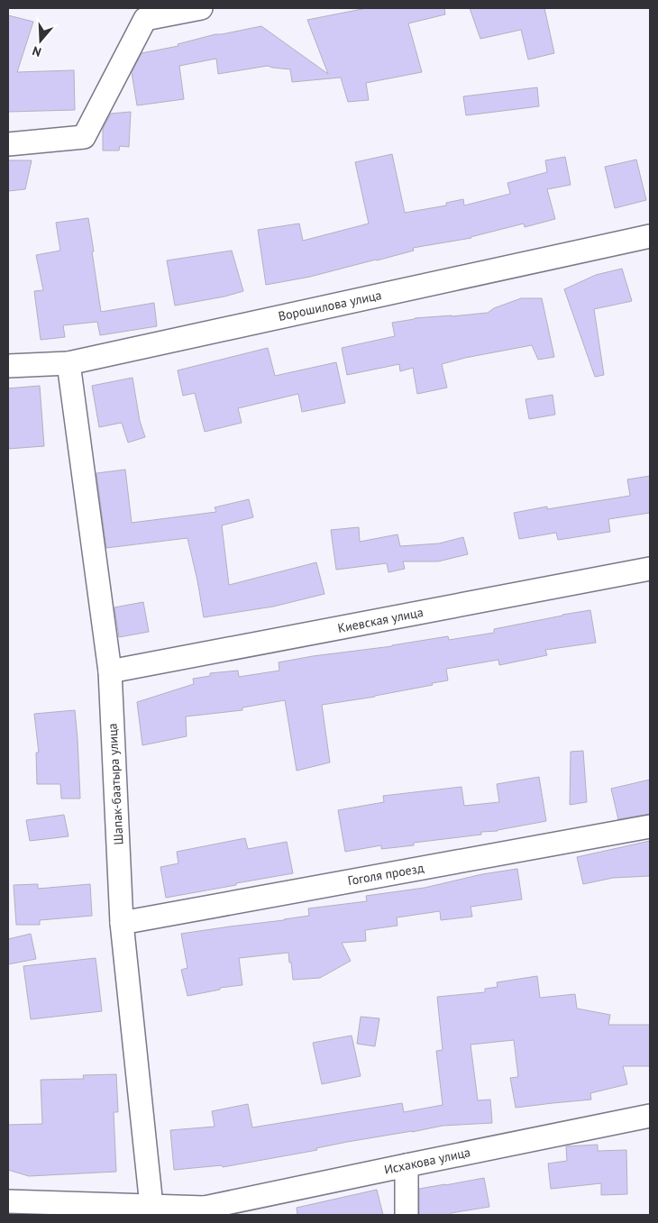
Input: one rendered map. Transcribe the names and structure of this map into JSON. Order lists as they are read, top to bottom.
{
  "streets": {
    "street": [
      "Ворошилова улица",
      "Киевская улица",
      "Шапак-баатыра улица",
      "Гоголя проезд",
      "Исхакова улица"
    ]
  },
  "crossings": [
    ["Ворошилова улица", "Шапак-баатыра улица"],
    ["Киевская улица", "Шапак-баатыра улица"],
    ["Шапак-баатыра улица", "Гоголя проезд"]
  ],
  "north": "bottom"
}
